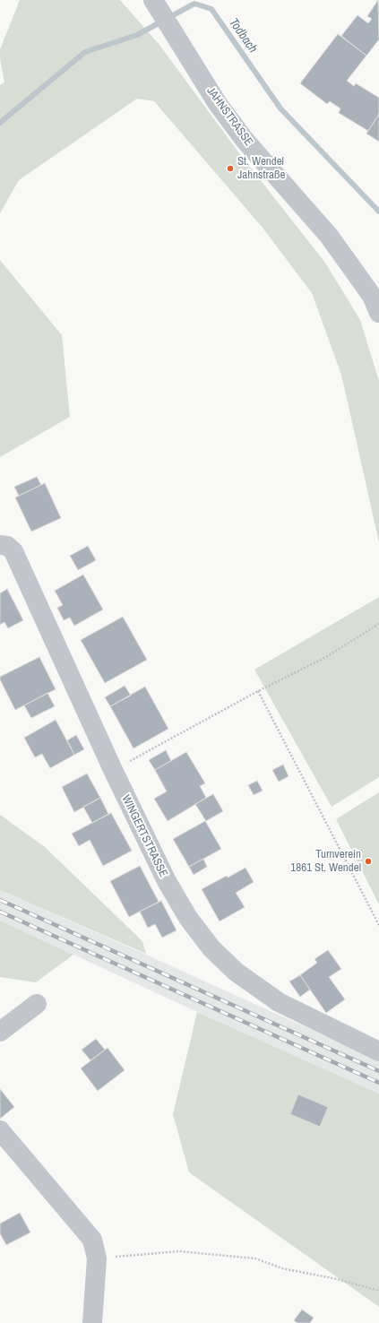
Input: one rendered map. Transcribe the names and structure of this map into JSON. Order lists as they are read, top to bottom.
{
  "streets": {
    "street": ["JAHNSTRASSE", "WINGERTSTRASSE"]
  },
  "water": ["Todbach"],
  "places": ["St. Wendel Jahnstraße", "Turnverein 1861 St. Wendel"]
}
